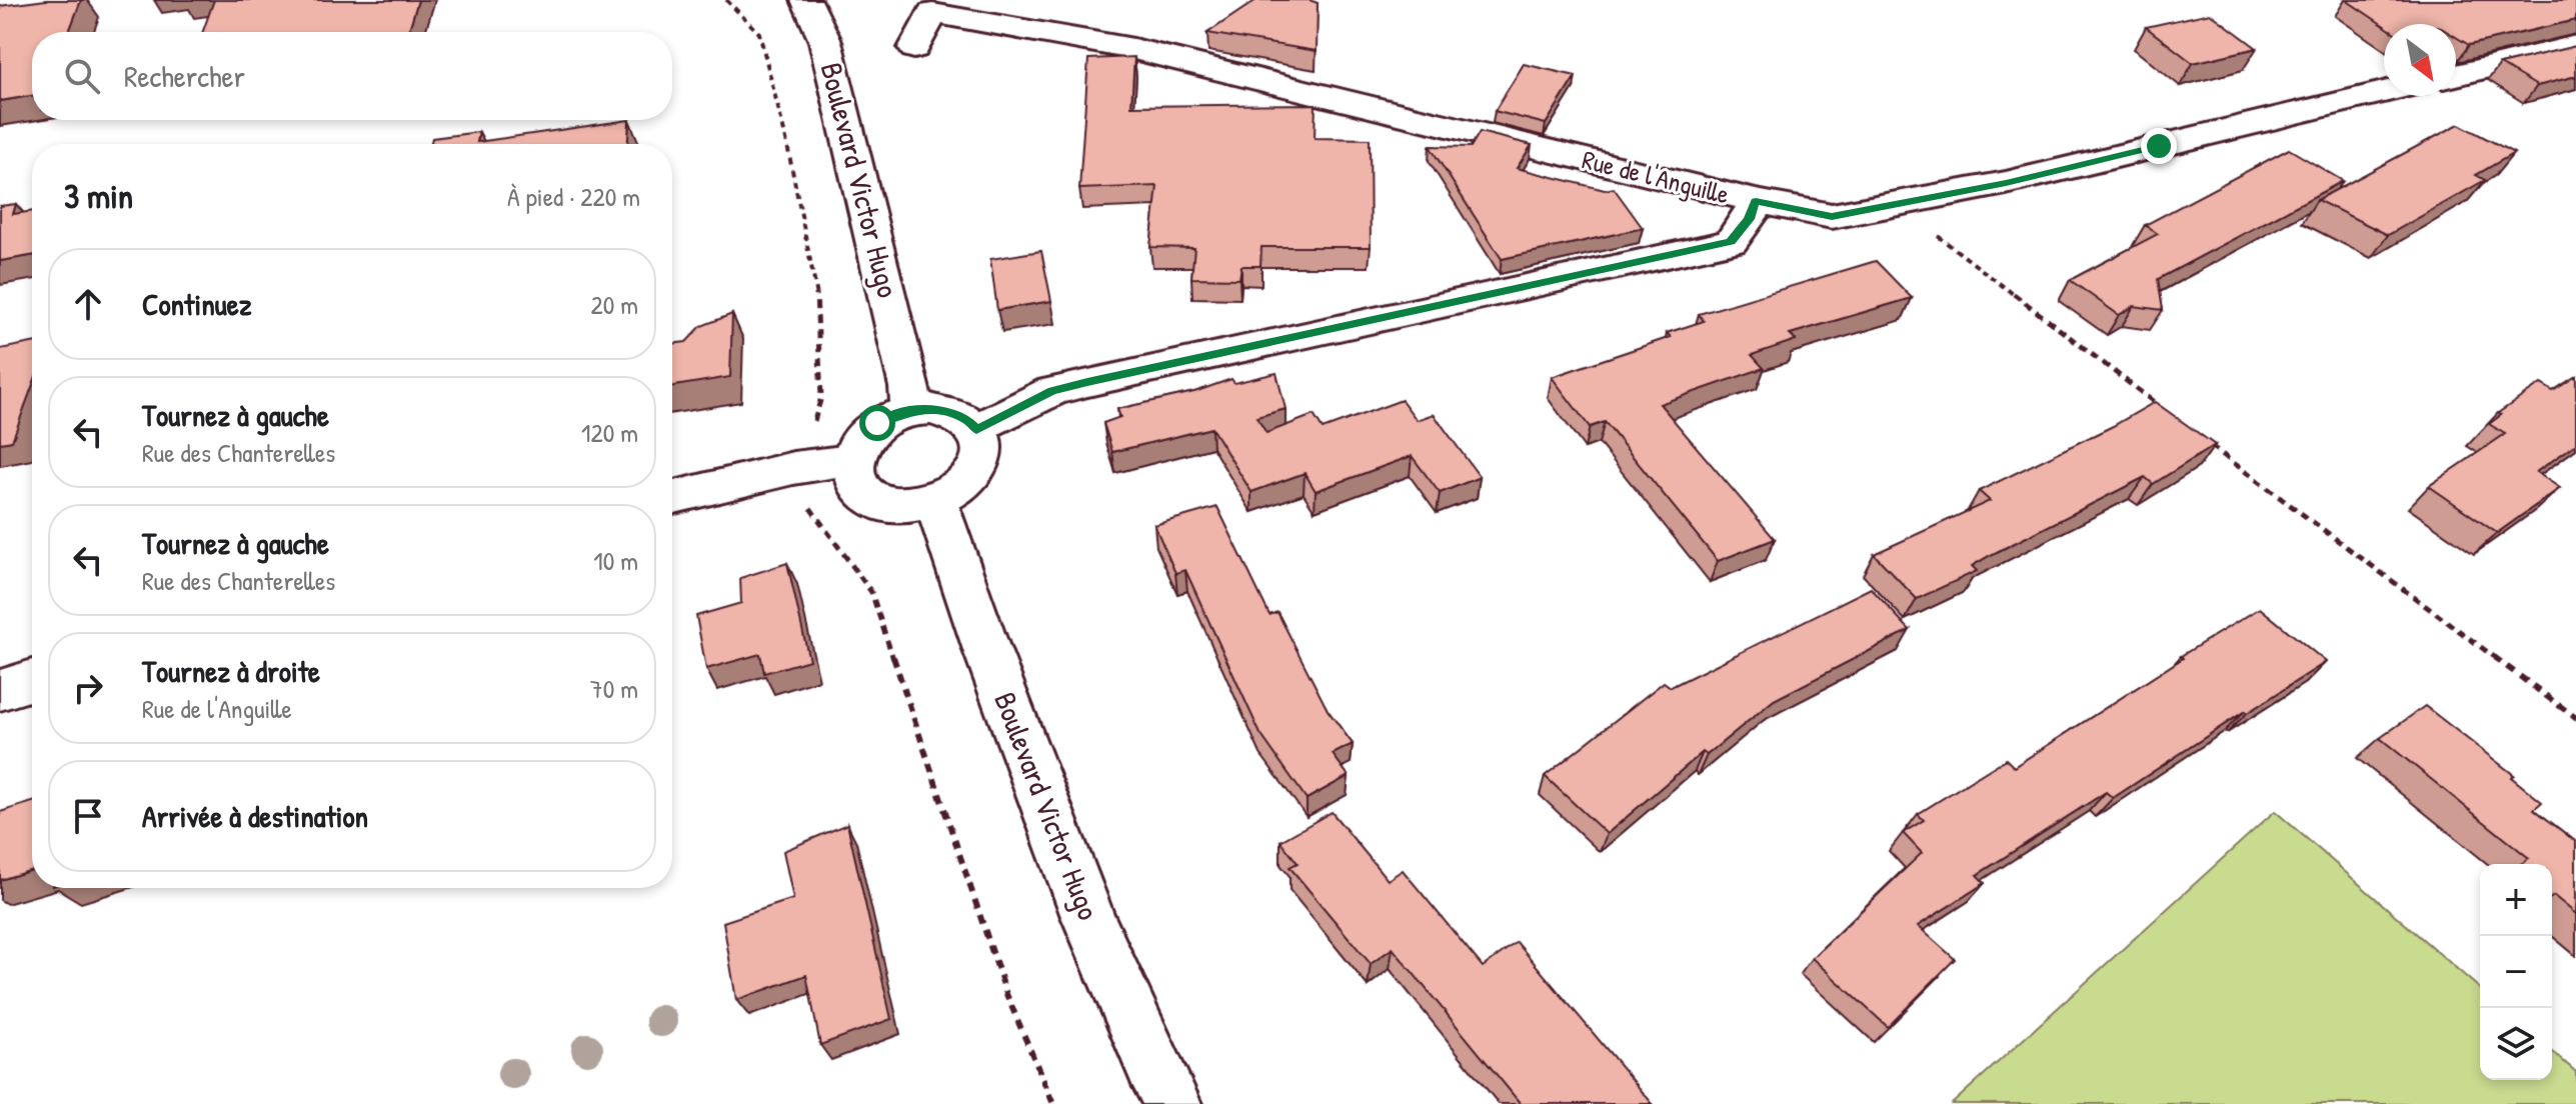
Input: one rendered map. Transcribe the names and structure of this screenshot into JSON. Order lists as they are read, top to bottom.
{
  "streets": {
    "street": ["Rue de l'Anguille", "Boulevard Victor Hugo"]
  },
  "north": "bottom right",
  "page": {
    "search": "Rechercher",
    "heading": ["3 min", "À pied · 220 m"],
    "list": [
      ["Continuez", "20 m"],
      ["Tournez à gauche", "Rue des Chanterelles", "120 m"],
      ["Tournez à gauche", "Rue des Chanterelles", "10 m"],
      ["Tournez à droite", "Rue de l'Anguille", "70 m"],
      "Arrivée à destination"
    ],
    "map_buttons": ["+", "−"]
  }
}
